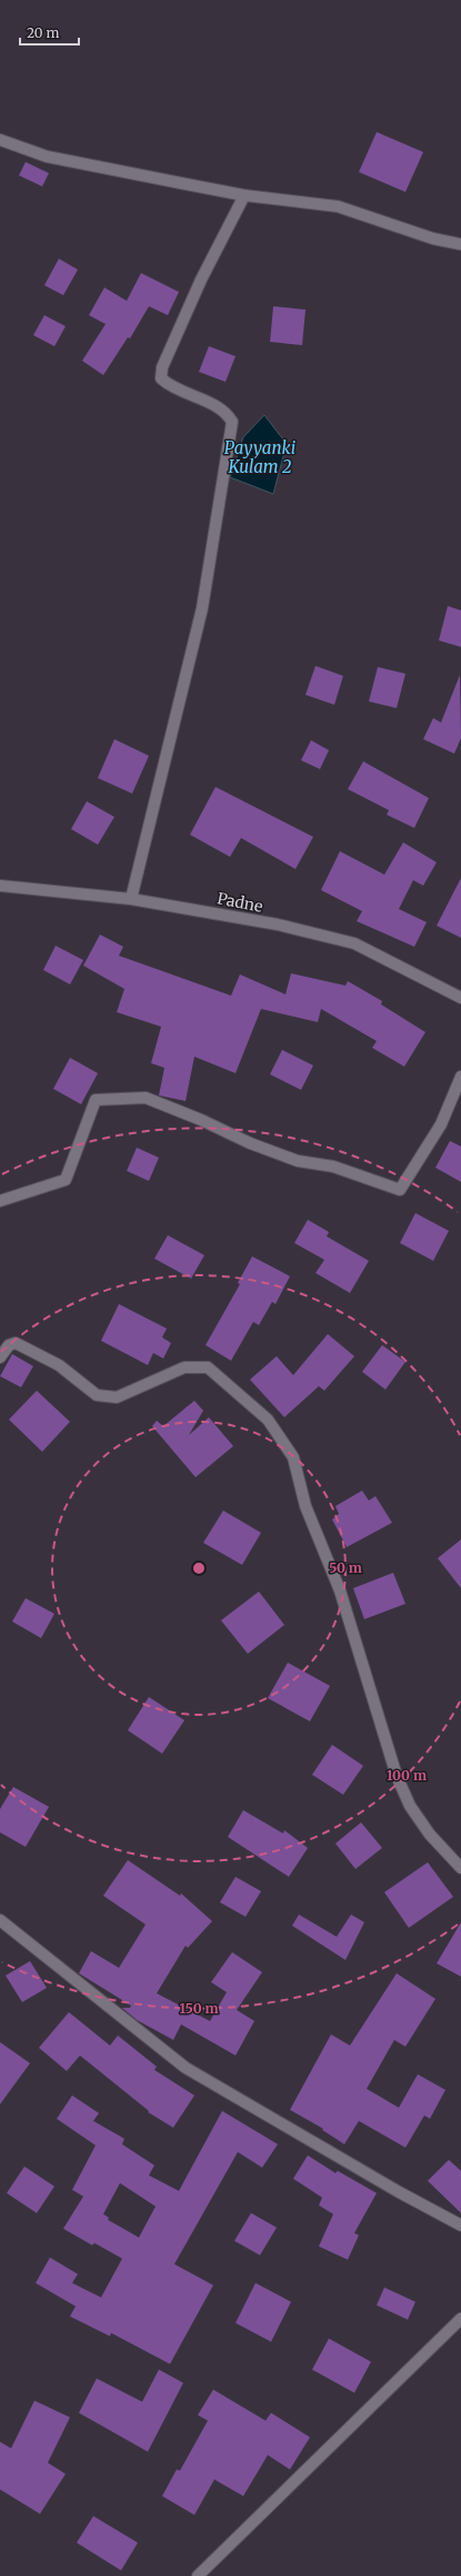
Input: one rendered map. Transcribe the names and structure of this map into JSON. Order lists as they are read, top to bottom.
{
  "streets": {
    "street": ["Padne"]
  },
  "water": ["Payyanki Kulam 2"],
  "scale_bar": "20 m",
  "rings": ["50 m", "100 m", "150 m"]
}
